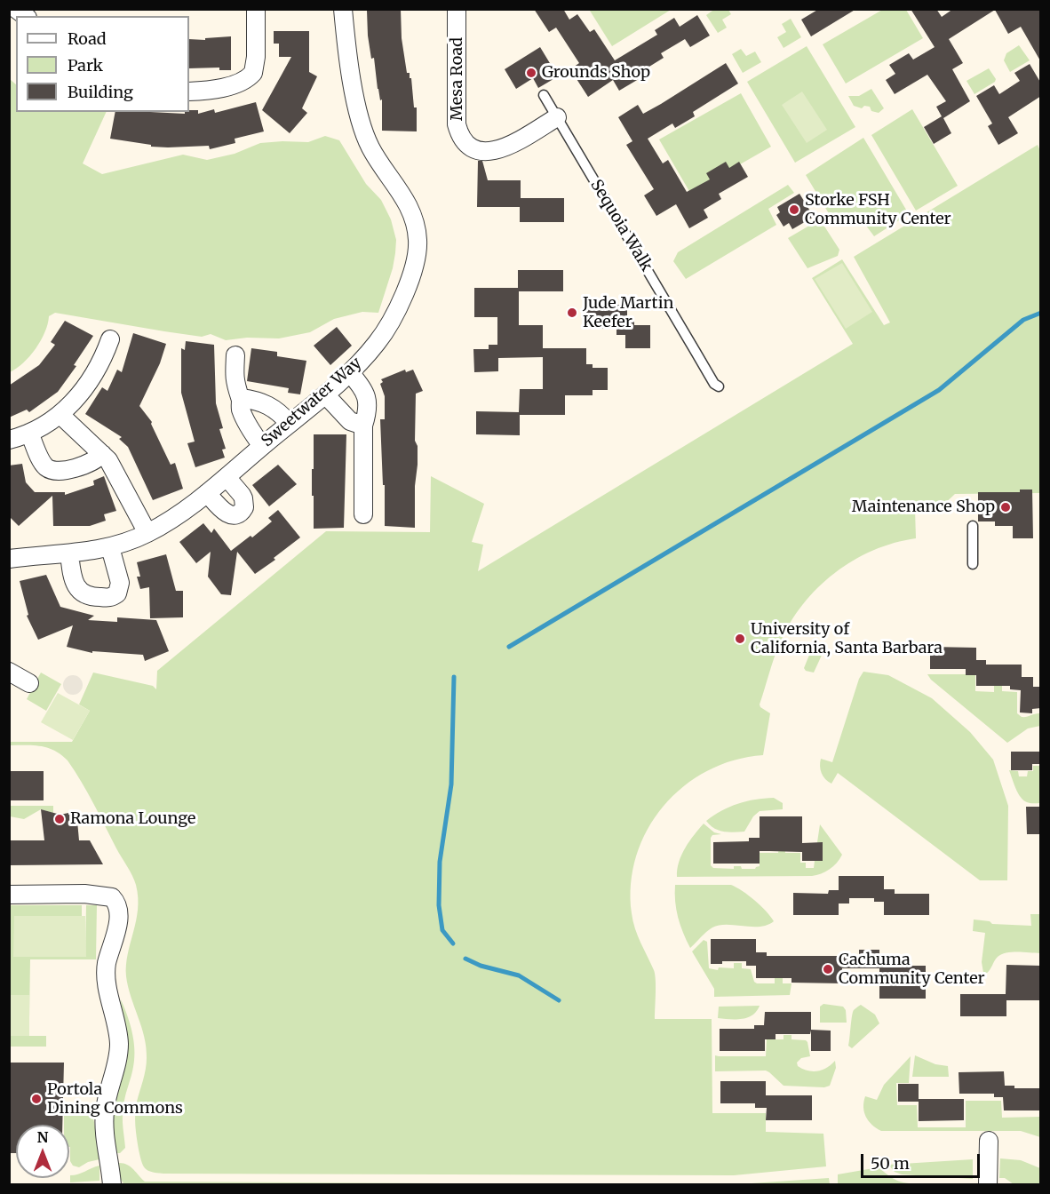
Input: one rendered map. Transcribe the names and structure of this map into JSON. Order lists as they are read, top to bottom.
{
  "streets": {
    "street": ["Mesa Road", "Sweetwater Way"],
    "lane": ["Sequoia Walk"]
  },
  "crossings": [
    ["Mesa Road", "Sequoia Walk"]
  ],
  "places": [
    "Grounds Shop",
    "Storke FSH Community Center",
    "Jude Martin Keefer",
    "Maintenance Shop",
    "University of California, Santa Barbara",
    "Ramona Lounge",
    "Cachuma Community Center",
    "Portola Dining Commons"
  ],
  "legend": ["Road", "Park", "Building"],
  "scale_bar": "50 m",
  "north": "top"
}
